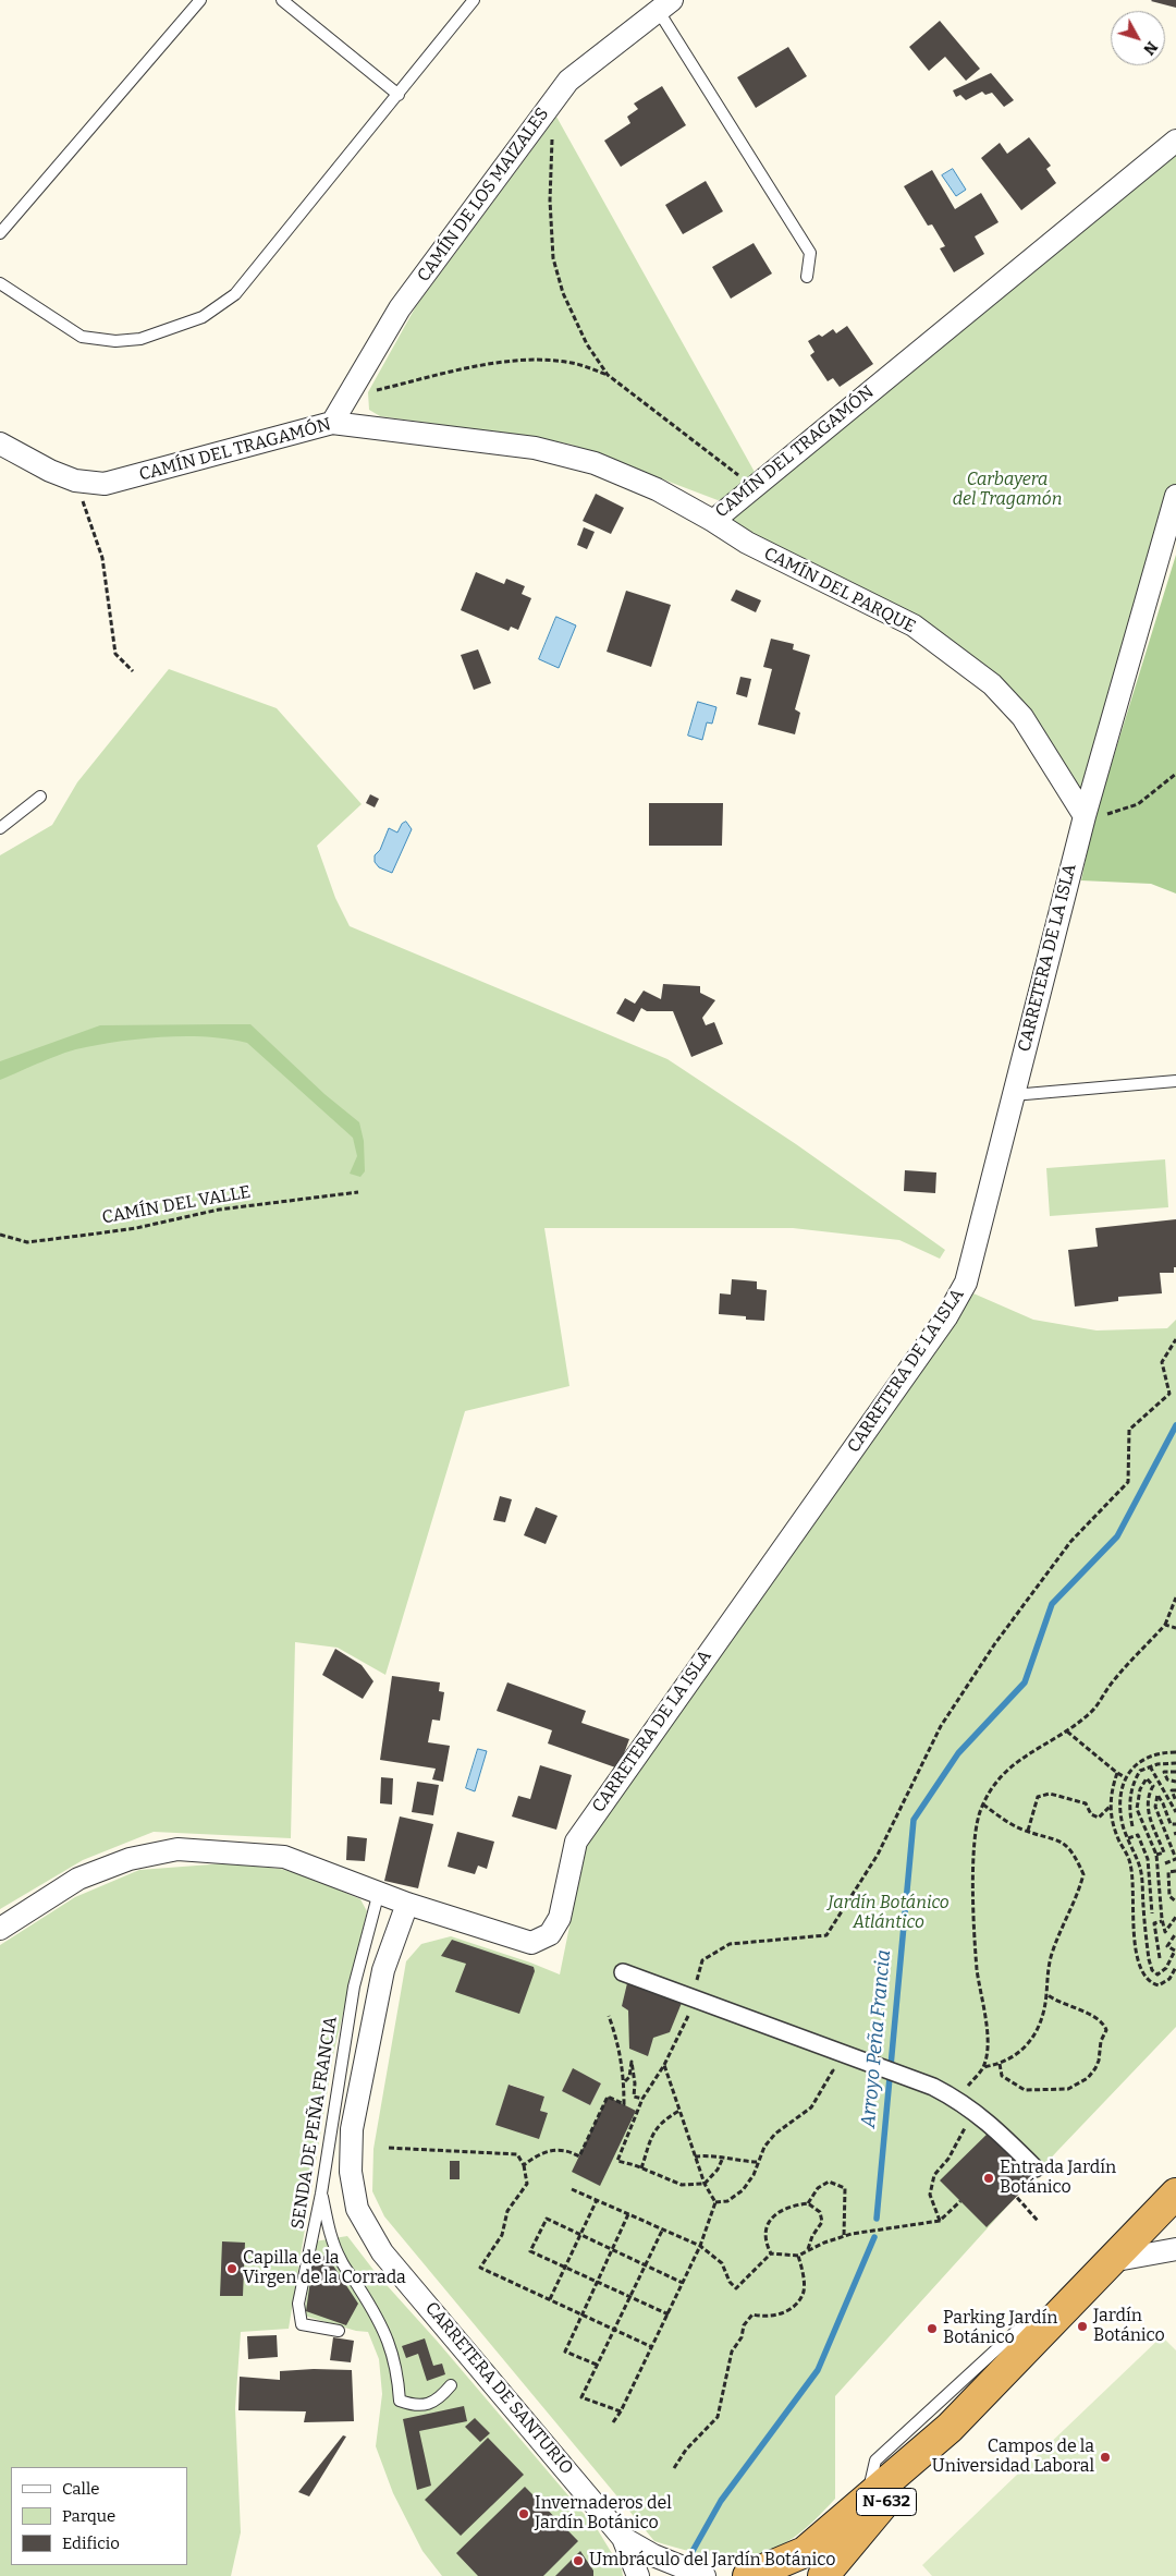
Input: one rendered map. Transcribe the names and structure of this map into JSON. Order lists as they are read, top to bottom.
{
  "streets": {
    "highway": ["N-632"],
    "street": [
      "CAMÍN DE LOS MAIZALES",
      "CAMÍN DEL TRAGAMÓN",
      "CAMÍN DEL PARQUE",
      "CARRETERA DE LA ISLA",
      "CARRETERA DE SANTURIO"
    ],
    "lane": ["SENDA DE PEÑA FRANCIA"],
    "path": ["CAMÍN DEL VALLE"]
  },
  "crossings": [
    ["CAMÍN DE LOS MAIZALES", "CAMÍN DEL TRAGAMÓN"],
    ["CAMÍN DEL TRAGAMÓN", "CAMÍN DEL PARQUE"],
    ["CAMÍN DEL PARQUE", "CARRETERA DE LA ISLA"],
    ["CARRETERA DE LA ISLA", "CARRETERA DE SANTURIO"]
  ],
  "water": ["Arroyo Peña Francia"],
  "parks": ["Carbayera del Tragamón", "Jardín Botánico Atlántico"],
  "places": [
    "Entrada Jardín Botánico",
    "Capilla de la Virgen de la Corrada",
    "Jardín Botánico",
    "Parking Jardín Botánico",
    "Campos de la Universidad Laboral",
    "Invernaderos del Jardín Botánico",
    "Umbráculo del Jardín Botánico"
  ],
  "legend": ["Calle", "Parque", "Edificio"],
  "north": "bottom right"
}
